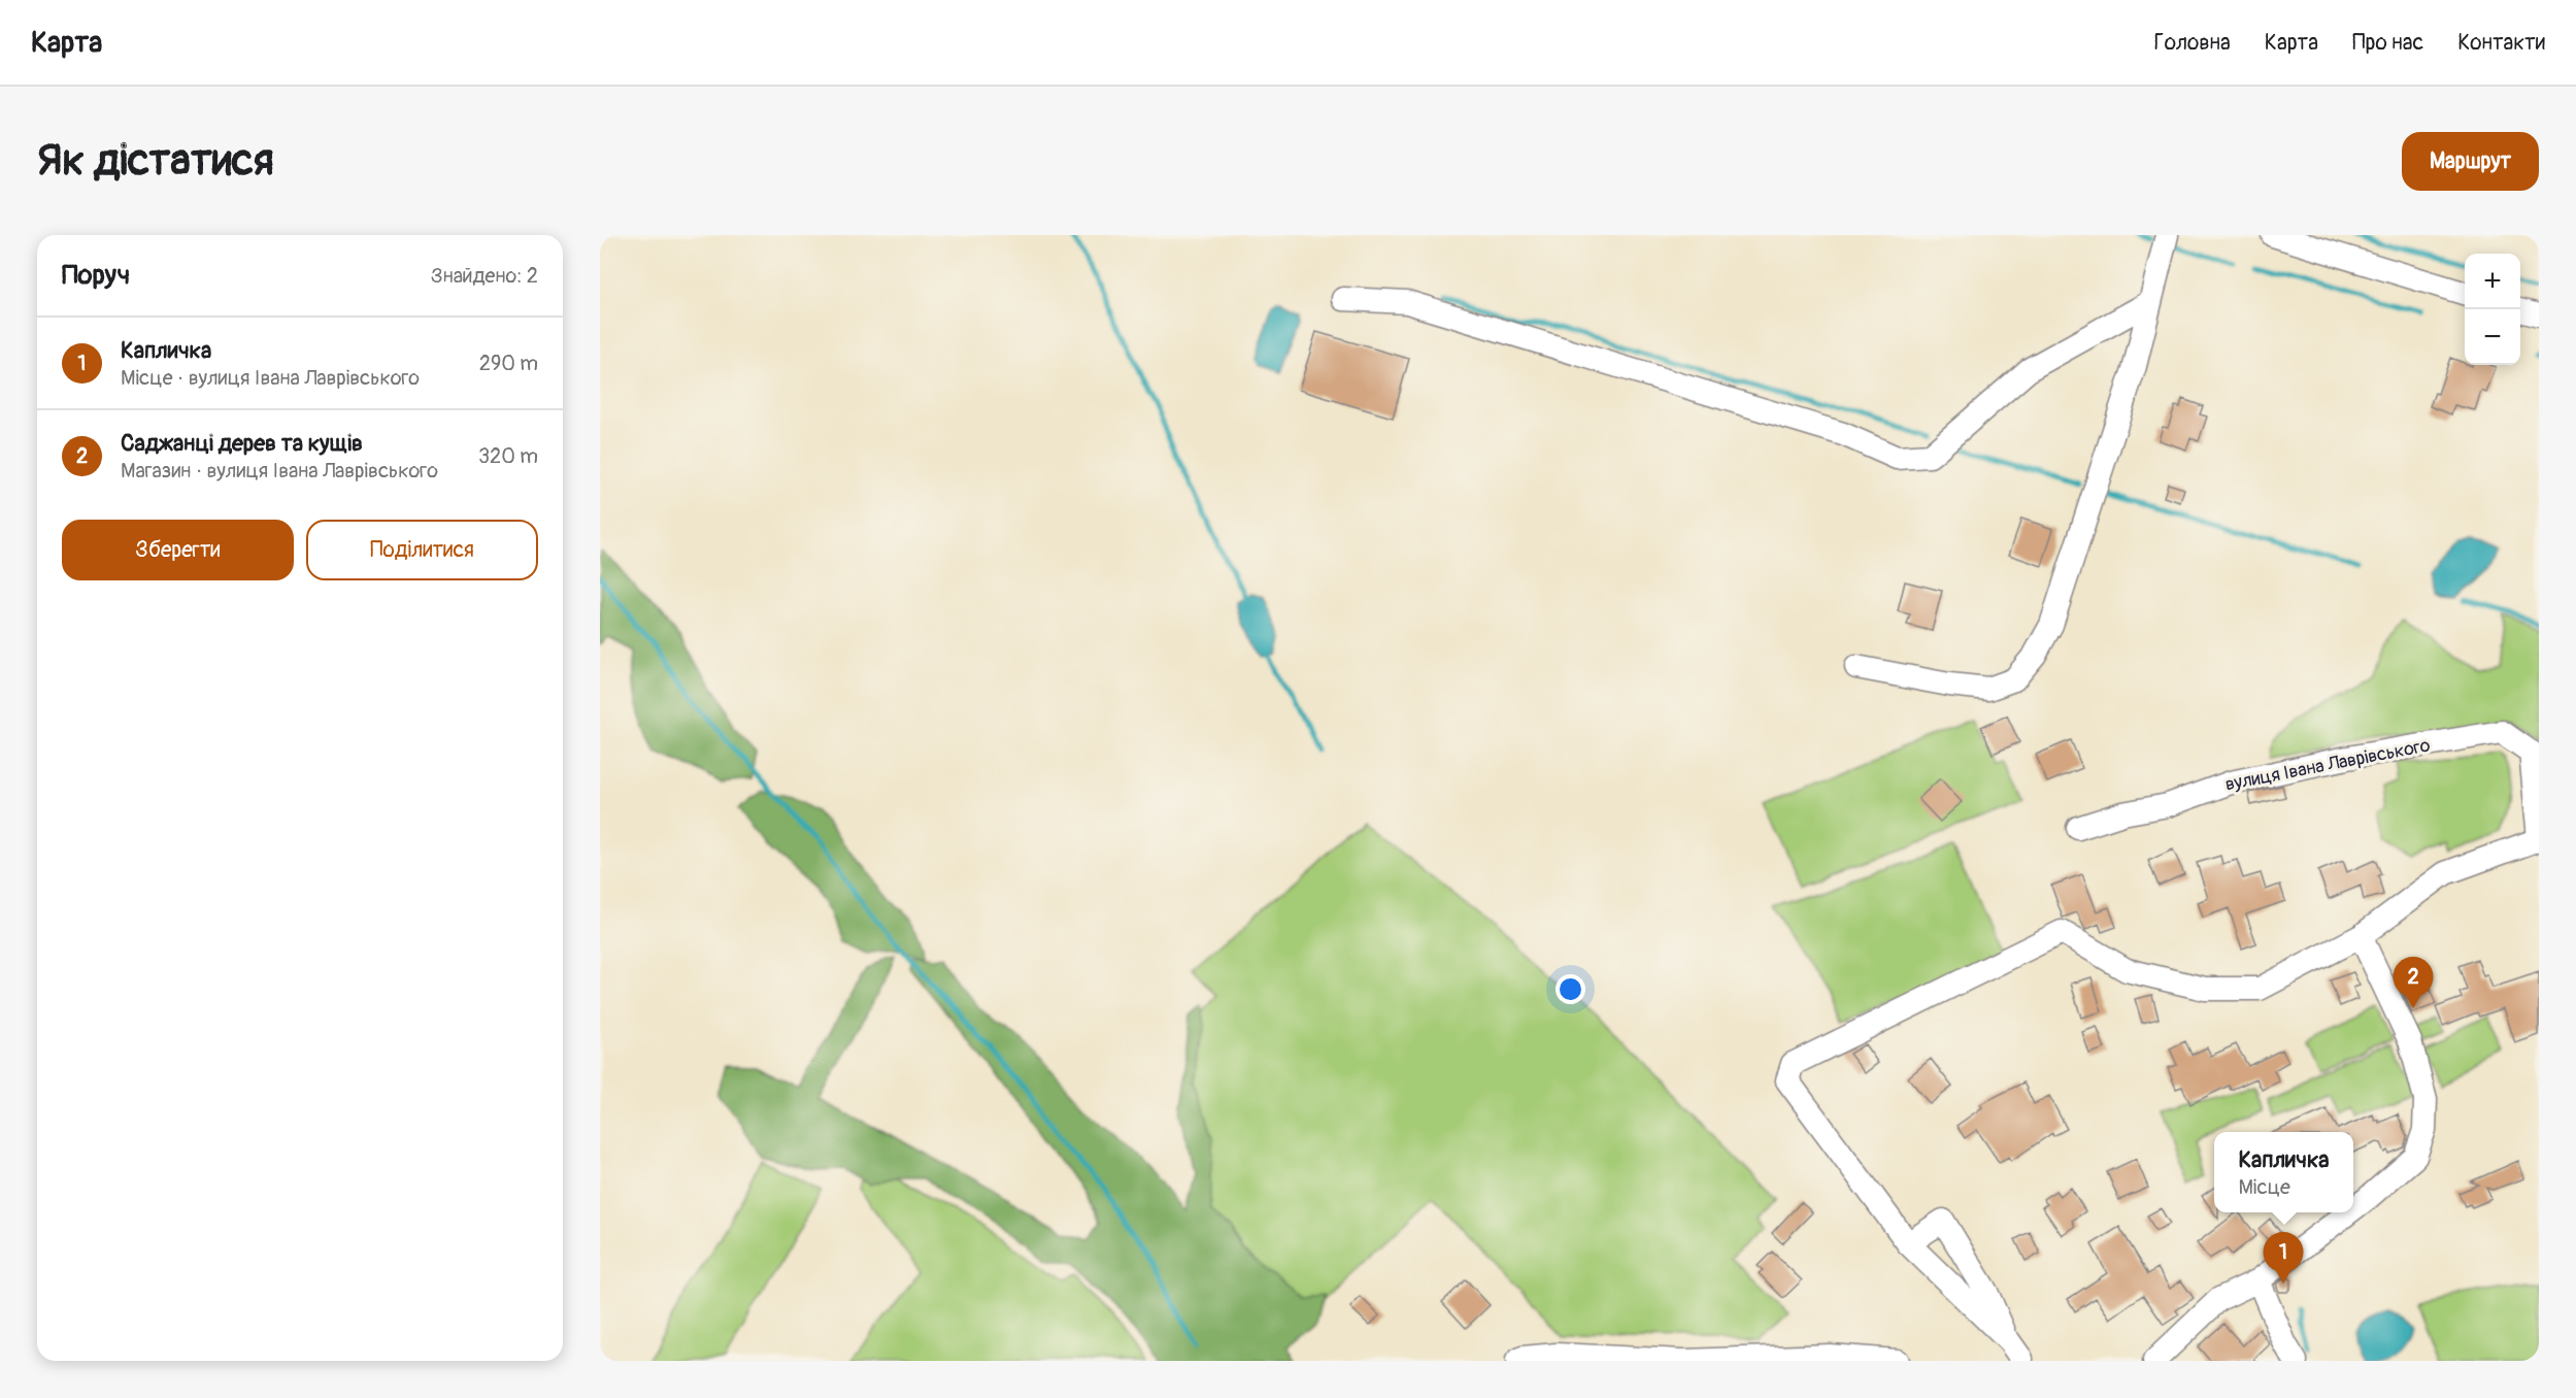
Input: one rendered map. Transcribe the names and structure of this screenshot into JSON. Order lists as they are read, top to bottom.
{
  "streets": {
    "street": ["вулиця Івана Лаврівського"]
  },
  "page": {
    "header": "Карта",
    "nav": [
      "Головна",
      "Карта",
      "Про нас",
      "Контакти"
    ],
    "buttons": [
      "Маршрут",
      ["Зберегти", "Поділитися"]
    ],
    "title": "Як дістатися",
    "heading": ["Поруч", "Знайдено: 2"],
    "map_buttons": ["+", "−"],
    "list": [
      {
        "mark": "1",
        "name": "Капличка",
        "note": "Місце · вулиця Івана Лаврівського",
        "value": "290 m"
      },
      {
        "mark": "2",
        "name": "Саджанці дерев та кущів",
        "note": "Магазин · вулиця Івана Лаврівського",
        "value": "320 m"
      }
    ],
    "pins": ["2", "1"],
    "popup": ["Капличка", "Місце"]
  }
}
